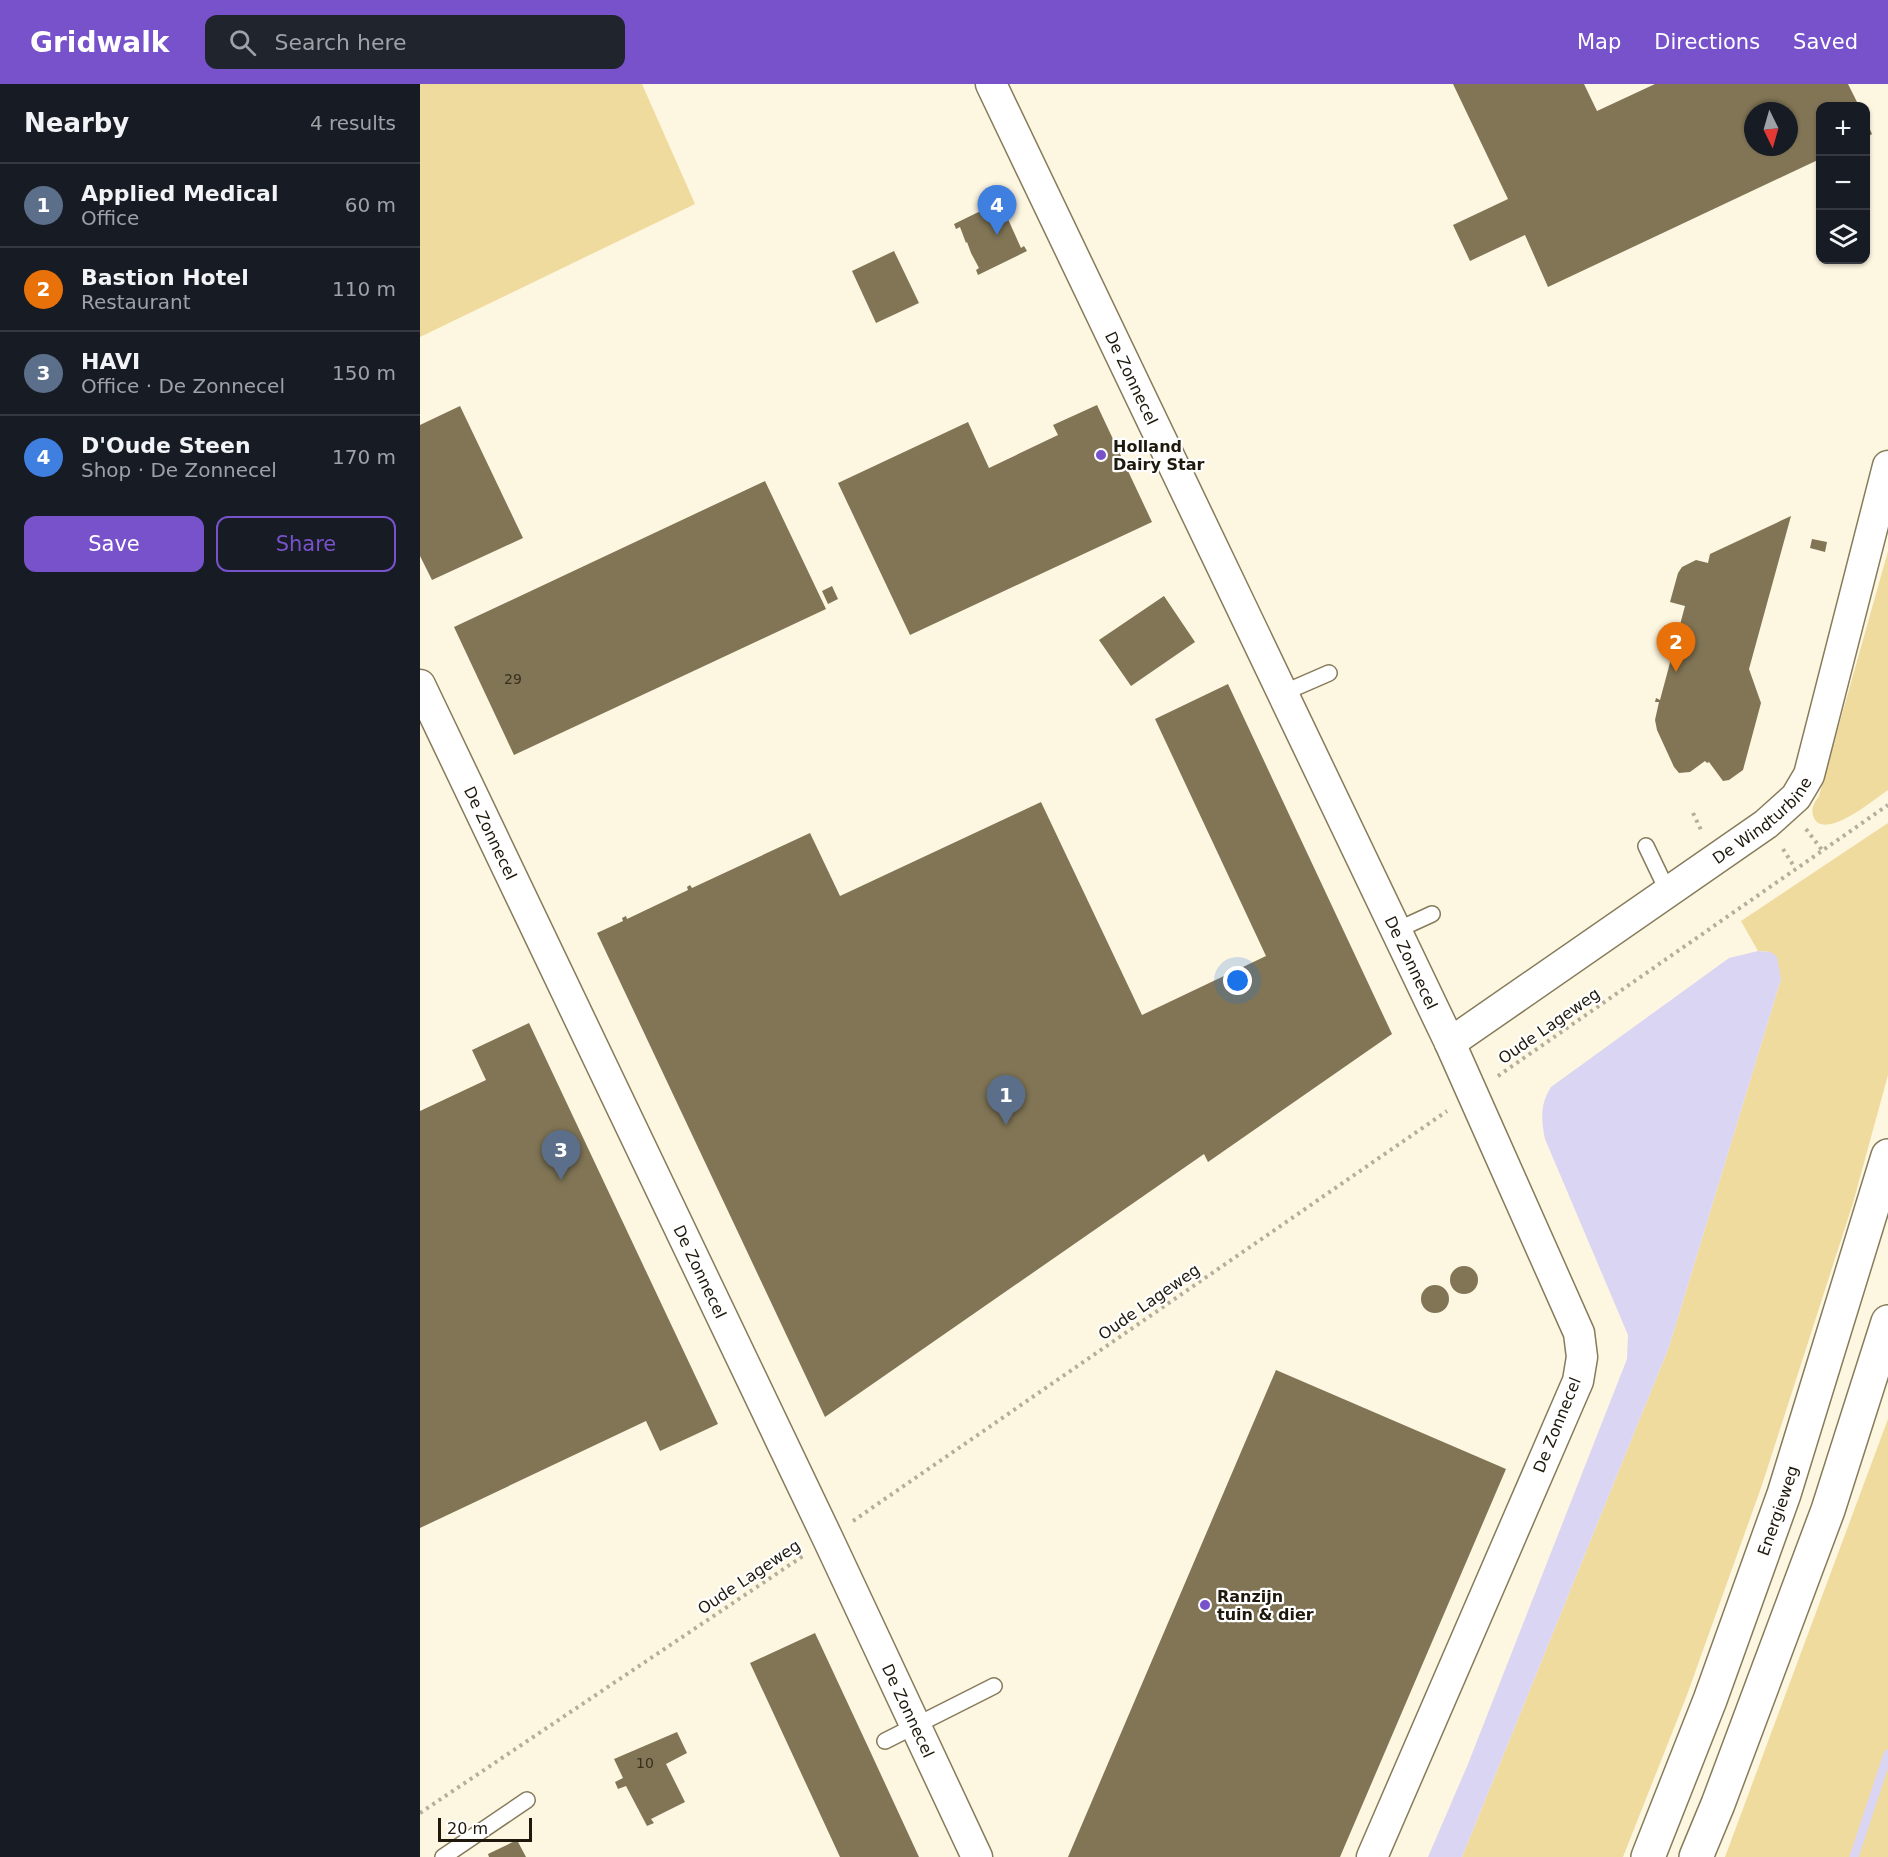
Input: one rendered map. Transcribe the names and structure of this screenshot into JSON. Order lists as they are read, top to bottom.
{
  "streets": {
    "main road": ["Energieweg"],
    "street": ["De Zonnecel", "De Windturbine"],
    "path": ["Oude Lageweg"]
  },
  "crossings": [
    ["De Zonnecel", "De Windturbine"],
    ["De Zonnecel", "Oude Lageweg"]
  ],
  "places": ["Holland Dairy Star", "Ranzijn tuin & dier"],
  "house_numbers": ["29", "10"],
  "scale_bar": "20 m",
  "north": "bottom",
  "page": {
    "header": "Gridwalk",
    "search": "Search here",
    "nav": ["Map", "Directions", "Saved"],
    "heading": ["Nearby", "4 results"],
    "map_buttons": ["+", "−"],
    "list": [
      {
        "mark": "1",
        "name": "Applied Medical",
        "note": "Office",
        "value": "60 m"
      },
      {
        "mark": "2",
        "name": "Bastion Hotel",
        "note": "Restaurant",
        "value": "110 m"
      },
      {
        "mark": "3",
        "name": "HAVI",
        "note": "Office · De Zonnecel",
        "value": "150 m"
      },
      {
        "mark": "4",
        "name": "D'Oude Steen",
        "note": "Shop · De Zonnecel",
        "value": "170 m"
      }
    ],
    "pins": [
      "4",
      "2",
      "1",
      "3"
    ],
    "buttons": ["Save", "Share"],
    "scale": "20 m"
  }
}
